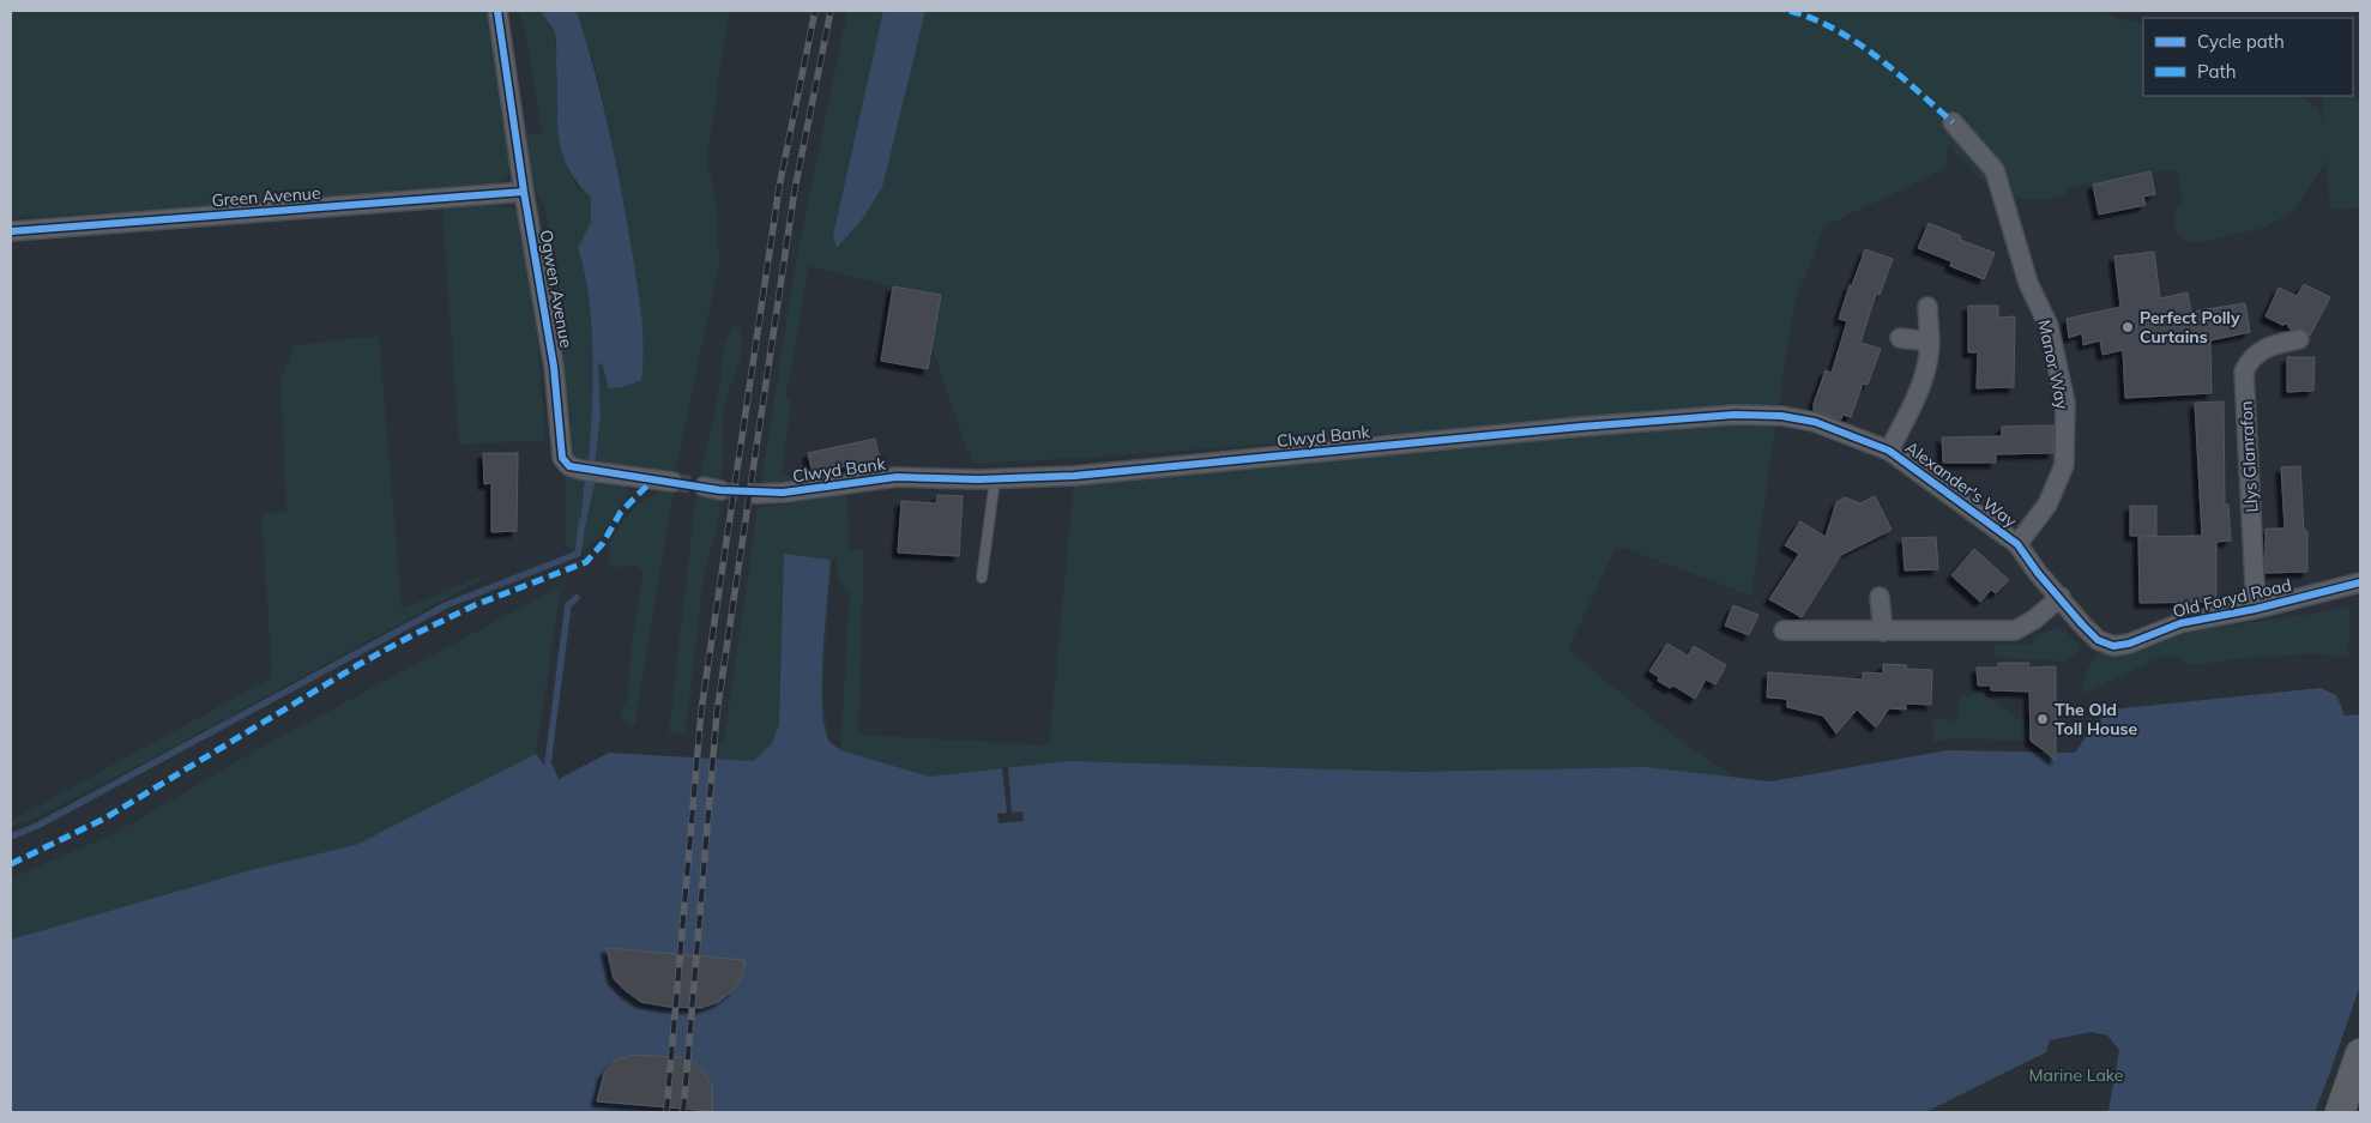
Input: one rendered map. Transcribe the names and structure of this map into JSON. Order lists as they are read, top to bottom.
{
  "streets": {
    "street": [
      "Green Avenue",
      "Ogwen Avenue",
      "Manor Way",
      "Clwyd Bank",
      "Llys Glanrafon",
      "Alexander's Way",
      "Old Foryd Road"
    ]
  },
  "crossings": [
    ["Green Avenue", "Ogwen Avenue"],
    ["Manor Way", "Alexander's Way"],
    ["Clwyd Bank", "Alexander's Way"],
    ["Llys Glanrafon", "Old Foryd Road"],
    ["Alexander's Way", "Old Foryd Road"]
  ],
  "parks": ["Marine Lake"],
  "places": ["Perfect Polly Curtains", "The Old Toll House"],
  "legend": ["Cycle path", "Path"]
}
